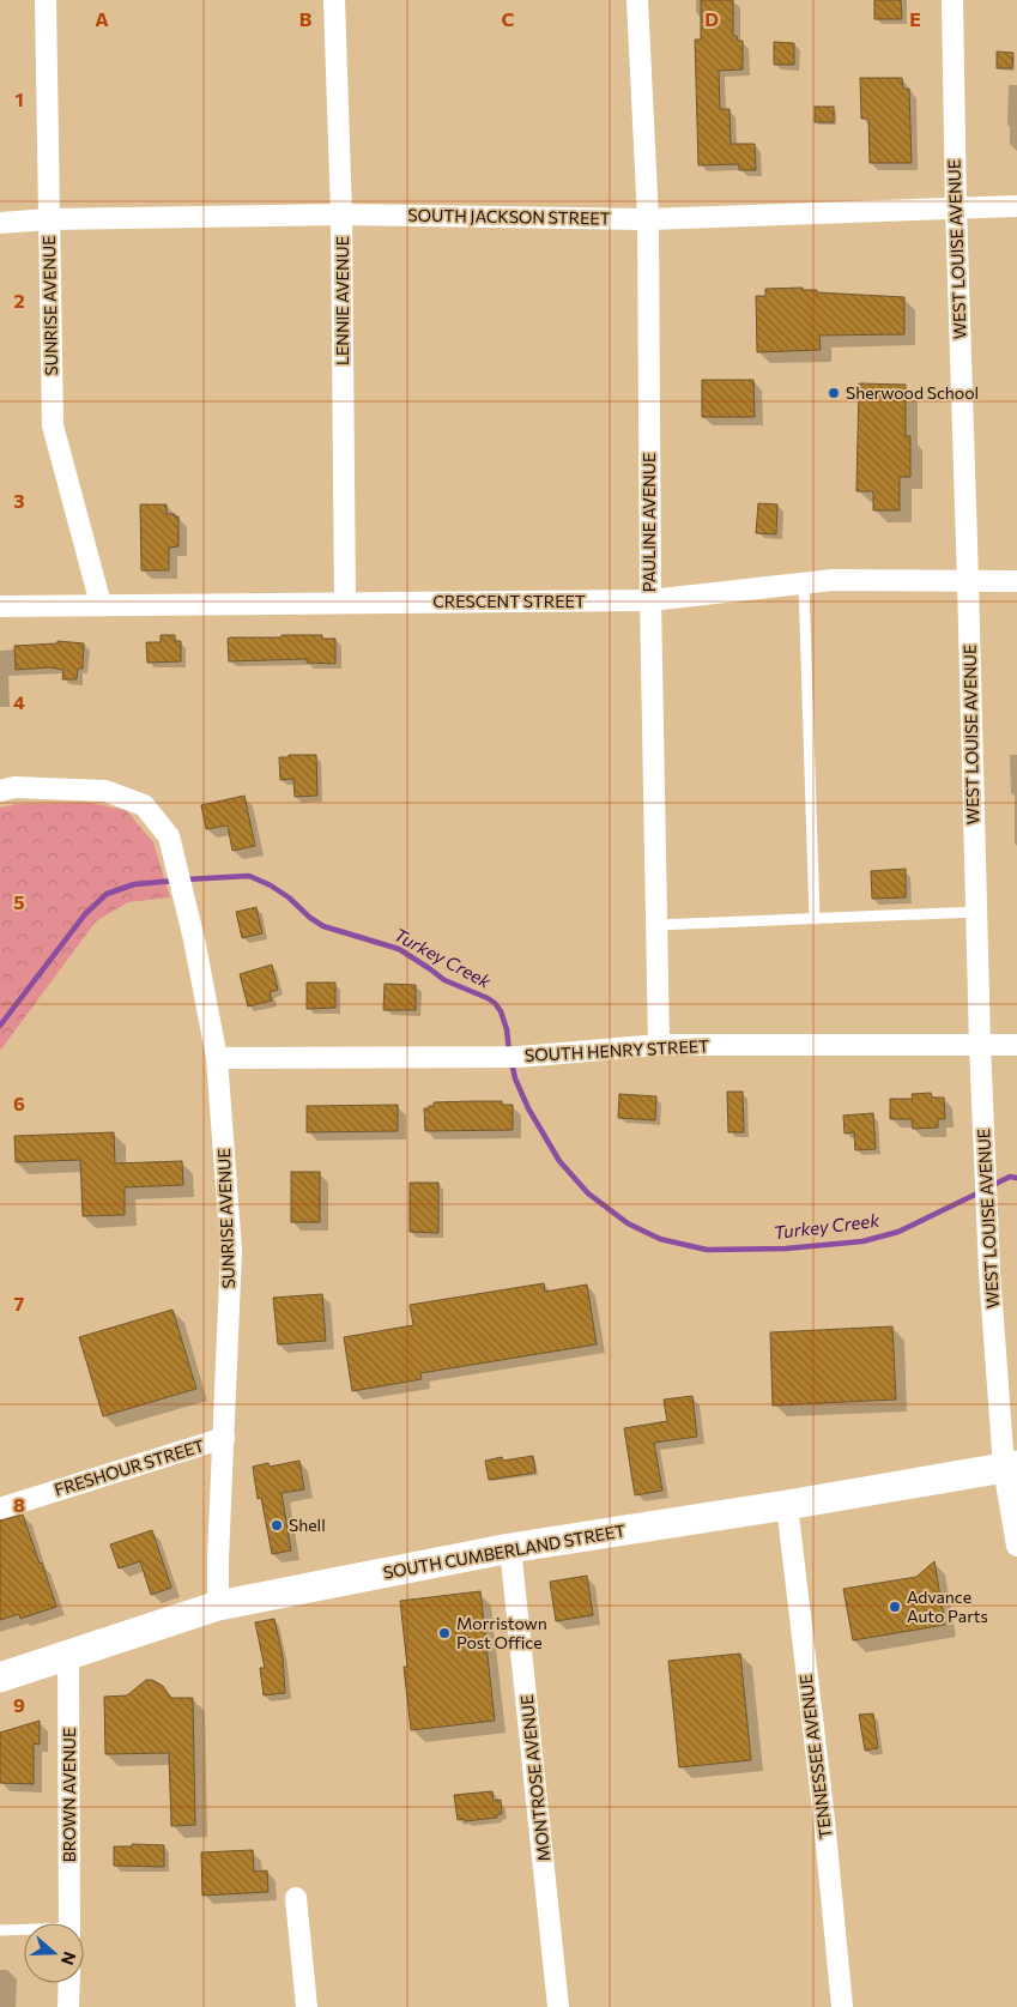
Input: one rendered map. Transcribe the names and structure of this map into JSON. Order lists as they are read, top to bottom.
{
  "streets": {
    "main road": ["SOUTH CUMBERLAND STREET"],
    "street": [
      "SOUTH JACKSON STREET",
      "WEST LOUISE AVENUE",
      "LENNIE AVENUE",
      "SUNRISE AVENUE",
      "PAULINE AVENUE",
      "CRESCENT STREET",
      "SOUTH HENRY STREET",
      "FRESHOUR STREET",
      "TENNESSEE AVENUE",
      "MONTROSE AVENUE",
      "BROWN AVENUE"
    ]
  },
  "crossings": [
    ["SOUTH JACKSON STREET", "WEST LOUISE AVENUE"],
    ["SOUTH JACKSON STREET", "LENNIE AVENUE"],
    ["SOUTH JACKSON STREET", "SUNRISE AVENUE"],
    ["SOUTH JACKSON STREET", "PAULINE AVENUE"],
    ["WEST LOUISE AVENUE", "CRESCENT STREET"],
    ["WEST LOUISE AVENUE", "SOUTH HENRY STREET"],
    ["WEST LOUISE AVENUE", "SOUTH CUMBERLAND STREET"],
    ["LENNIE AVENUE", "CRESCENT STREET"],
    ["SUNRISE AVENUE", "CRESCENT STREET"],
    ["SUNRISE AVENUE", "SOUTH HENRY STREET"],
    ["SUNRISE AVENUE", "FRESHOUR STREET"],
    ["SUNRISE AVENUE", "SOUTH CUMBERLAND STREET"],
    ["PAULINE AVENUE", "CRESCENT STREET"],
    ["PAULINE AVENUE", "SOUTH HENRY STREET"],
    ["SOUTH CUMBERLAND STREET", "TENNESSEE AVENUE"],
    ["SOUTH CUMBERLAND STREET", "MONTROSE AVENUE"],
    ["SOUTH CUMBERLAND STREET", "BROWN AVENUE"]
  ],
  "water": ["Turkey Creek"],
  "places": [
    "Sherwood School",
    "Shell",
    "Advance Auto Parts",
    "Morristown Post Office"
  ],
  "north": "right",
  "grid": {
    "columns": [
      "A",
      "B",
      "C",
      "D",
      "E"
    ],
    "rows": [
      "1",
      "2",
      "3",
      "4",
      "5",
      "6",
      "7",
      "8",
      "9"
    ]
  }
}
